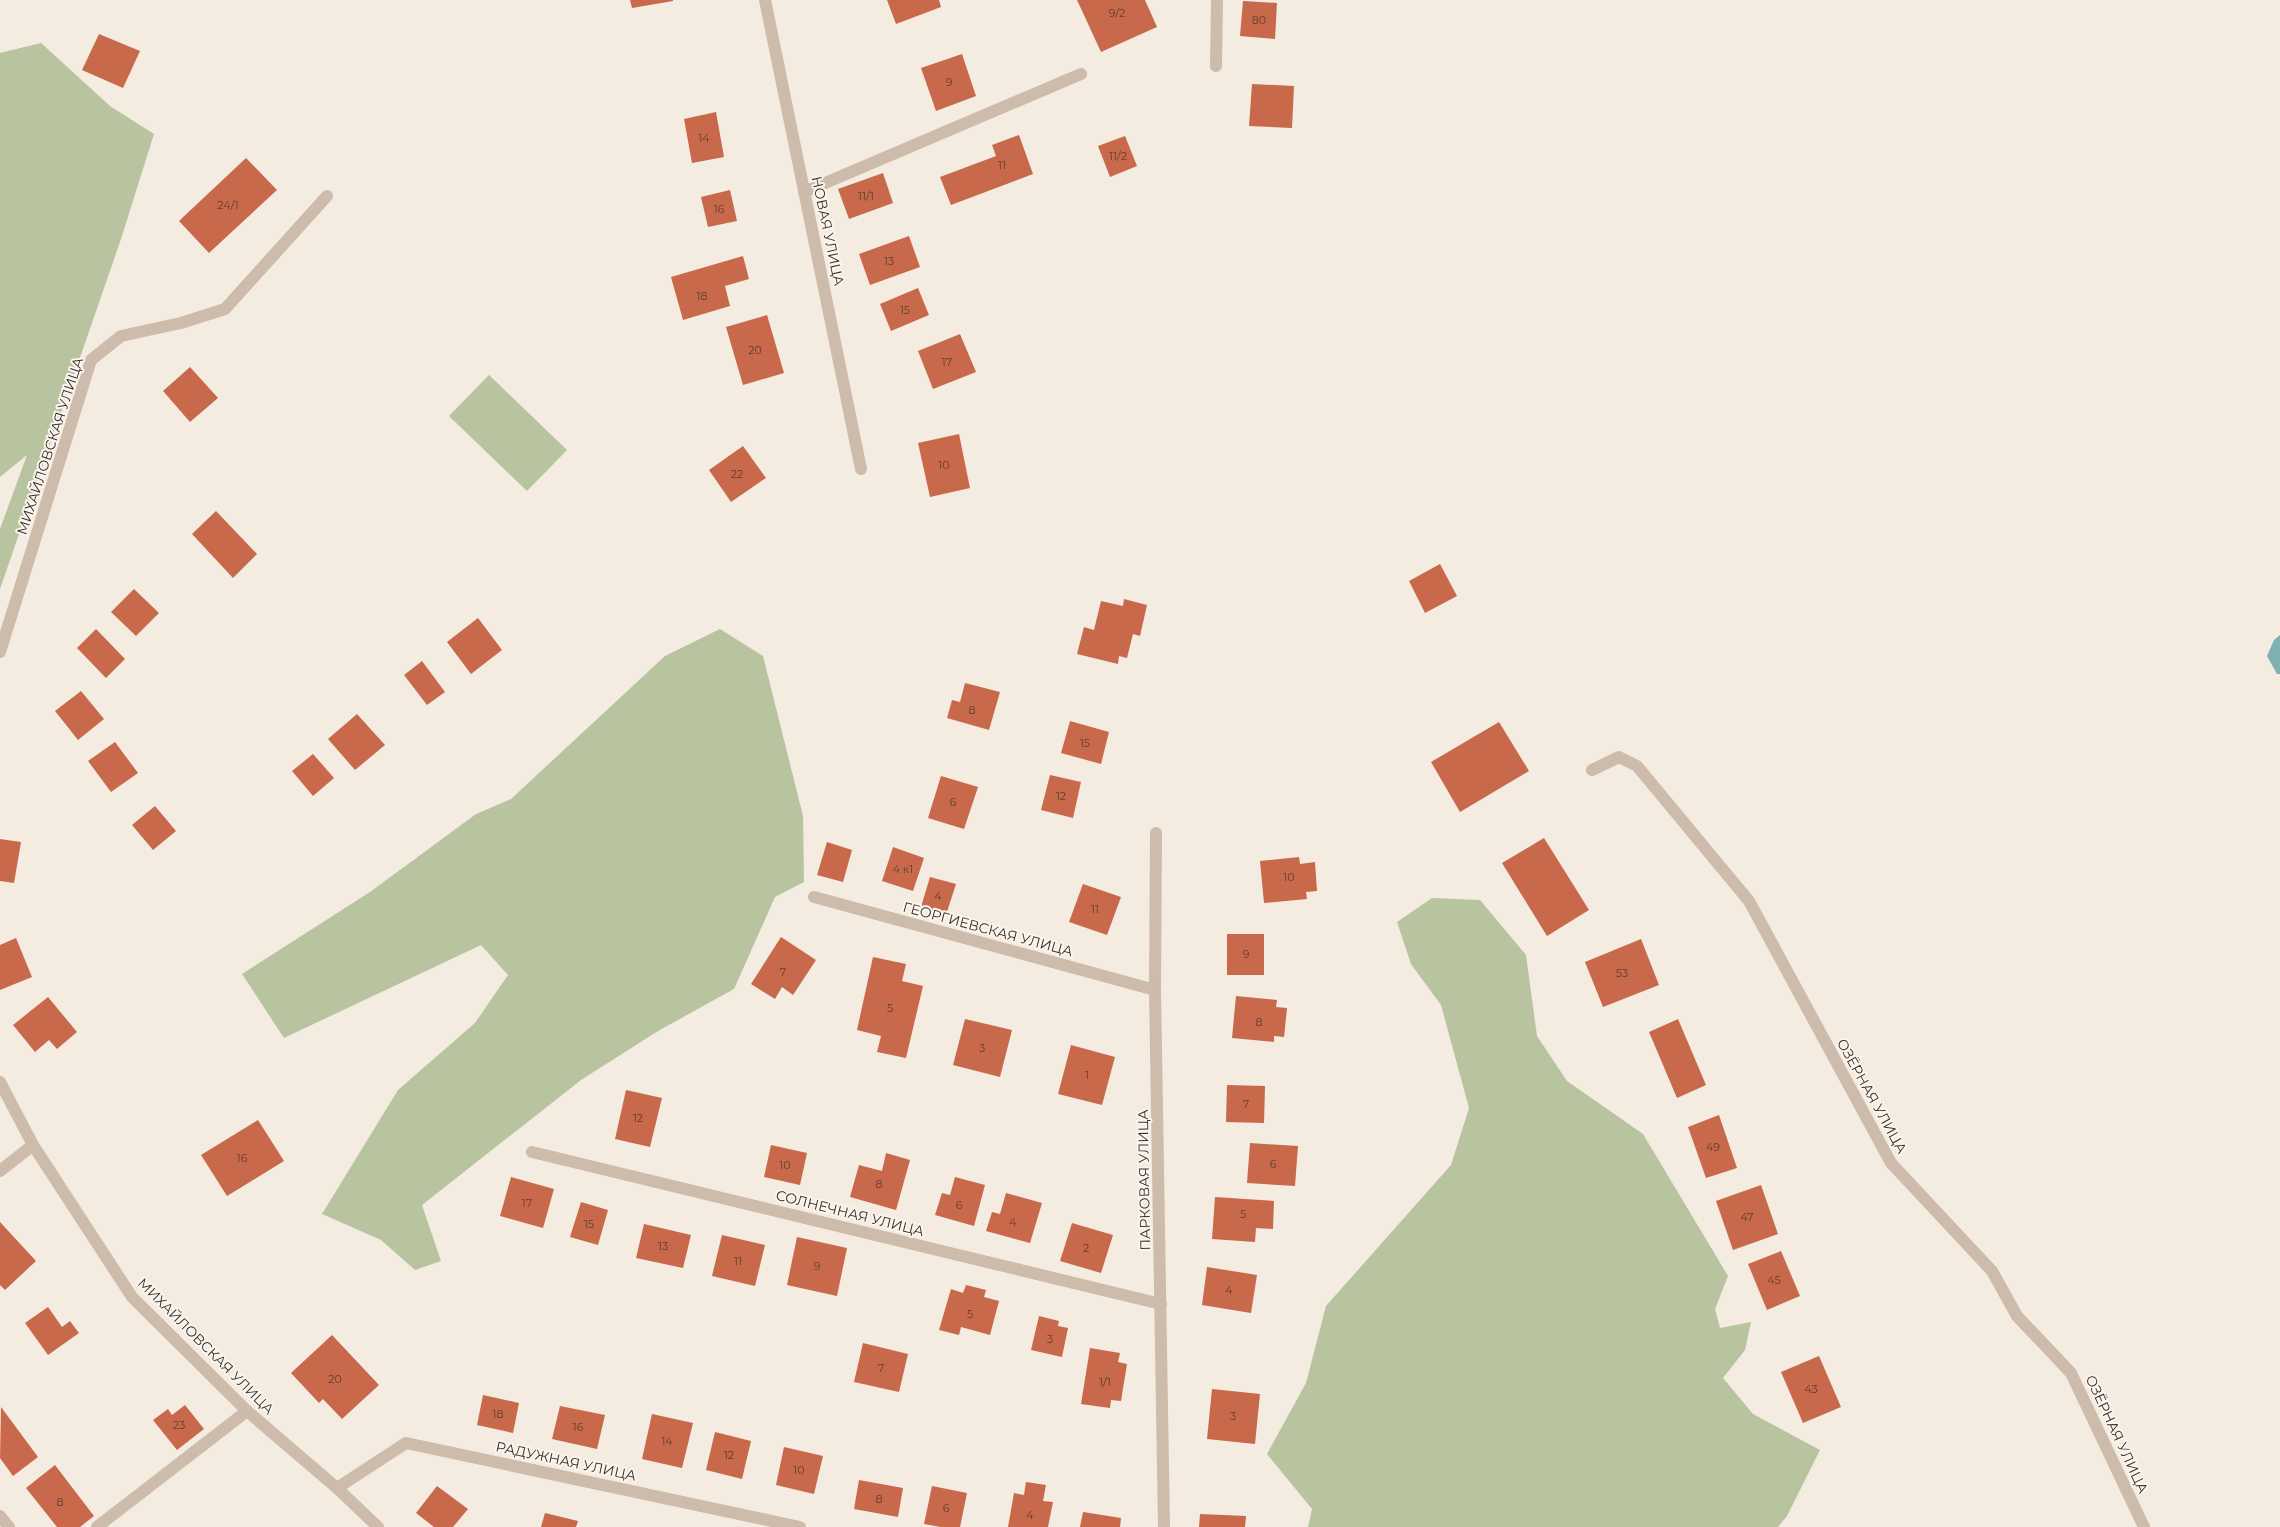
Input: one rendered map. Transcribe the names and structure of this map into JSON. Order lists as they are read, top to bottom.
{
  "streets": {
    "street": [
      "НОВАЯ УЛИЦА",
      "МИХАЙЛОВСКАЯ УЛИЦА",
      "ГЕОРГИЕВСКАЯ УЛИЦА",
      "ОЗЁРНАЯ УЛИЦА",
      "ПАРКОВАЯ УЛИЦА",
      "СОЛНЕЧНАЯ УЛИЦА",
      "РАДУЖНАЯ УЛИЦА"
    ]
  },
  "crossings": [
    ["МИХАЙЛОВСКАЯ УЛИЦА", "РАДУЖНАЯ УЛИЦА"],
    ["ГЕОРГИЕВСКАЯ УЛИЦА", "ПАРКОВАЯ УЛИЦА"],
    ["ПАРКОВАЯ УЛИЦА", "СОЛНЕЧНАЯ УЛИЦА"]
  ],
  "house_numbers": [
    "9/2",
    "80",
    "9",
    "14",
    "11/2",
    "11",
    "11/1",
    "24/1",
    "16",
    "13",
    "18",
    "15",
    "20",
    "17",
    "10",
    "22",
    "8",
    "15",
    "12",
    "6",
    "4 к1",
    "10",
    "4",
    "11",
    "9",
    "7",
    "53",
    "5",
    "8",
    "3",
    "1",
    "7",
    "12",
    "49",
    "16",
    "6",
    "10",
    "8",
    "17",
    "6",
    "5",
    "47",
    "4",
    "15",
    "13",
    "2",
    "11",
    "9",
    "45",
    "4",
    "5",
    "3",
    "7",
    "20",
    "1/1",
    "43",
    "18",
    "3",
    "23",
    "16",
    "14",
    "12",
    "10",
    "8",
    "8",
    "6",
    "4"
  ]
}
